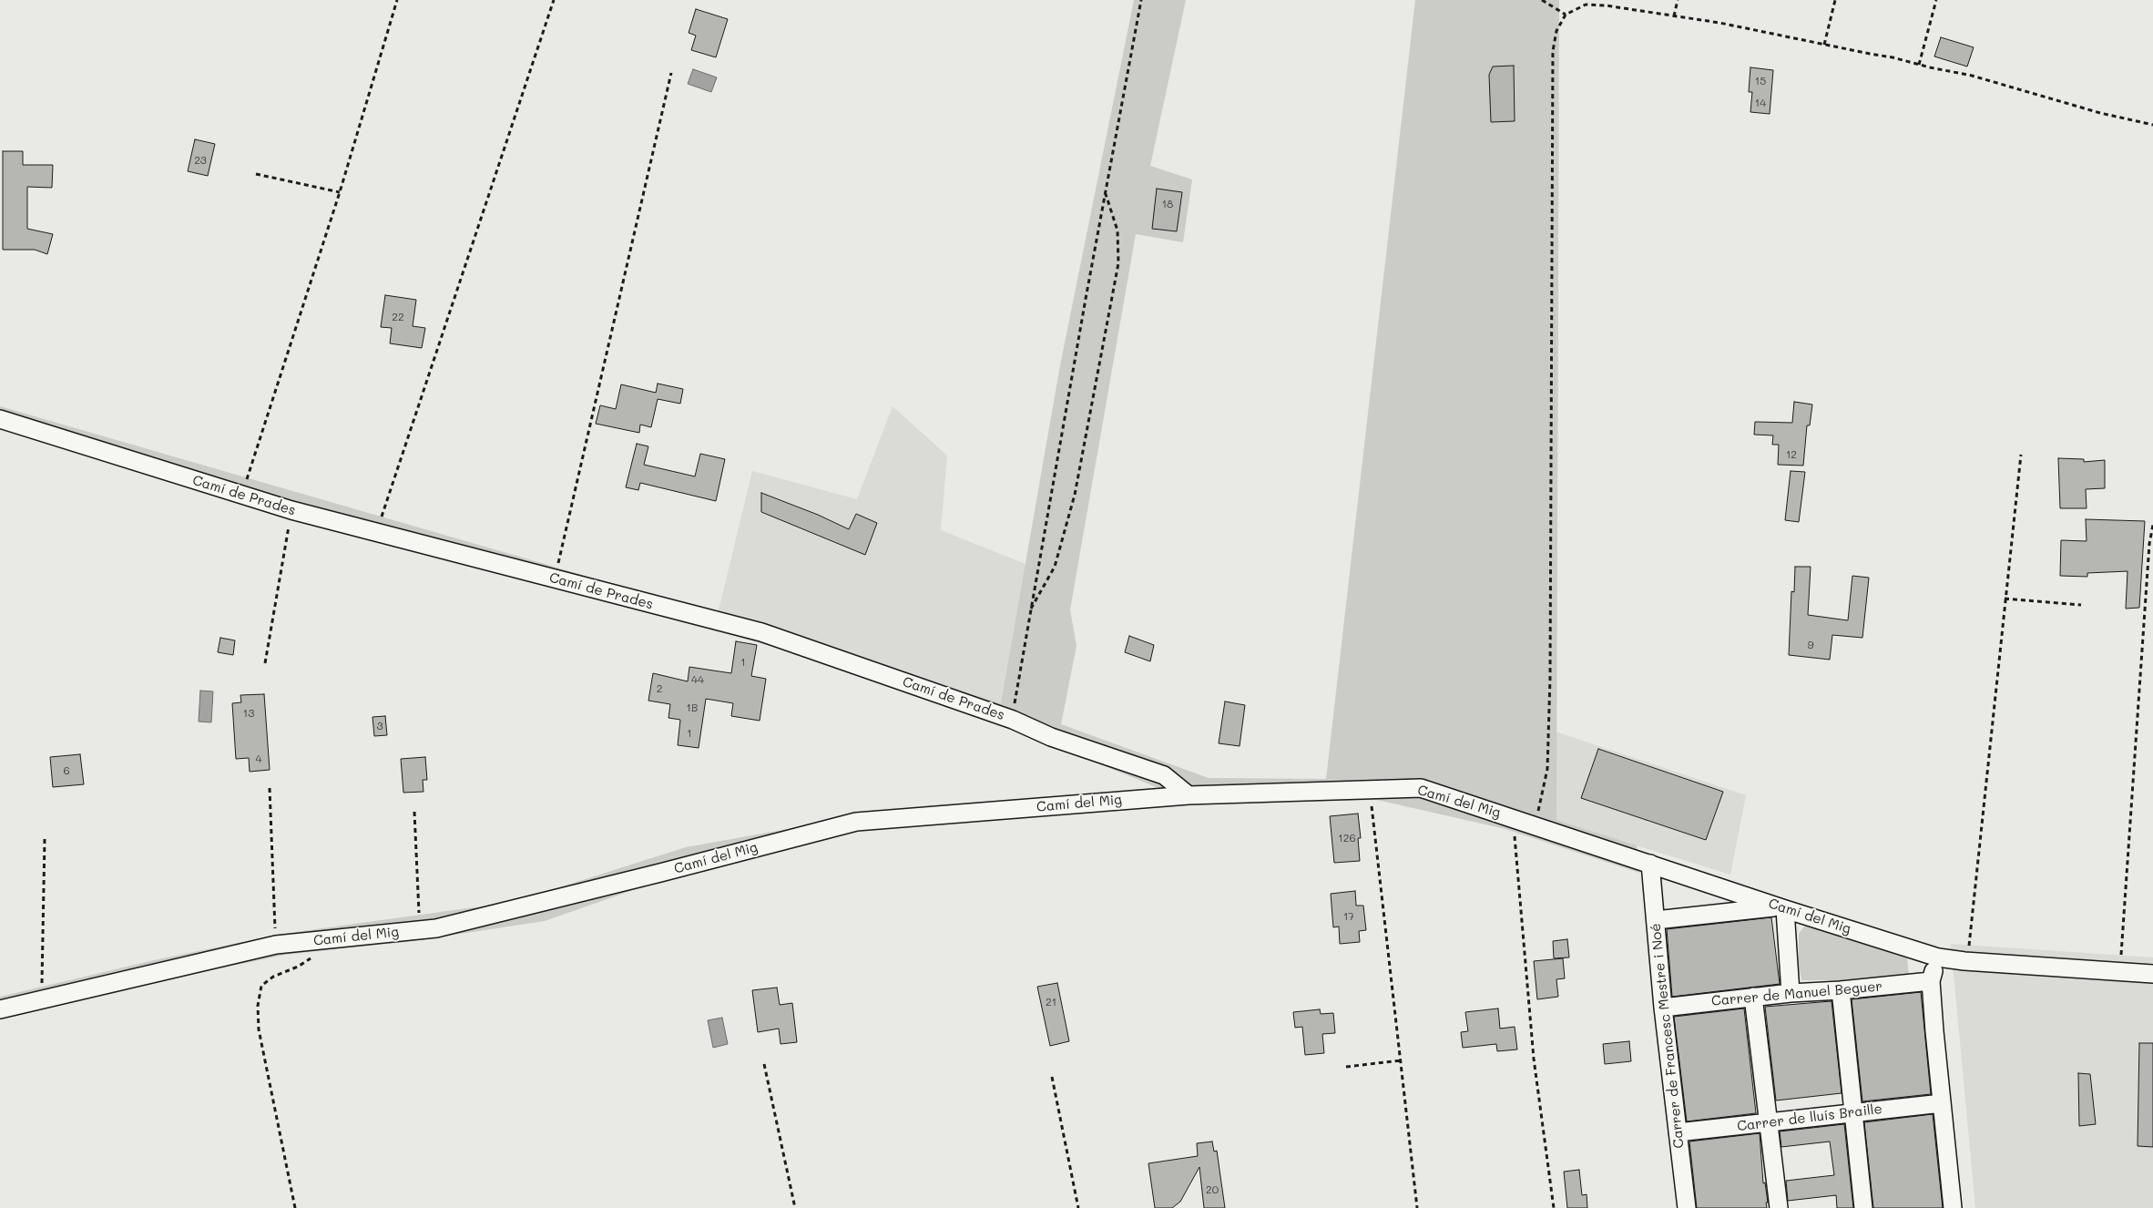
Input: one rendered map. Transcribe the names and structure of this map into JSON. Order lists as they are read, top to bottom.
{
  "streets": {
    "street": [
      "Camí de Prades",
      "Camí del Mig",
      "Carrer de Manuel Beguer",
      "Carrer de Francesc Mestre i Noé",
      "Carrer de lluís Braille"
    ]
  },
  "crossings": [
    ["Camí de Prades", "Camí del Mig"],
    ["Camí del Mig", "Carrer de Francesc Mestre i Noé"],
    ["Carrer de Manuel Beguer", "Carrer de Francesc Mestre i Noé"],
    ["Carrer de Francesc Mestre i Noé", "Carrer de lluís Braille"]
  ],
  "house_numbers": [
    "15",
    "14",
    "23",
    "18",
    "22",
    "12",
    "9",
    "1",
    "44",
    "2",
    "1B",
    "13",
    "3",
    "1",
    "4",
    "6",
    "126",
    "17",
    "21",
    "20"
  ]
}
